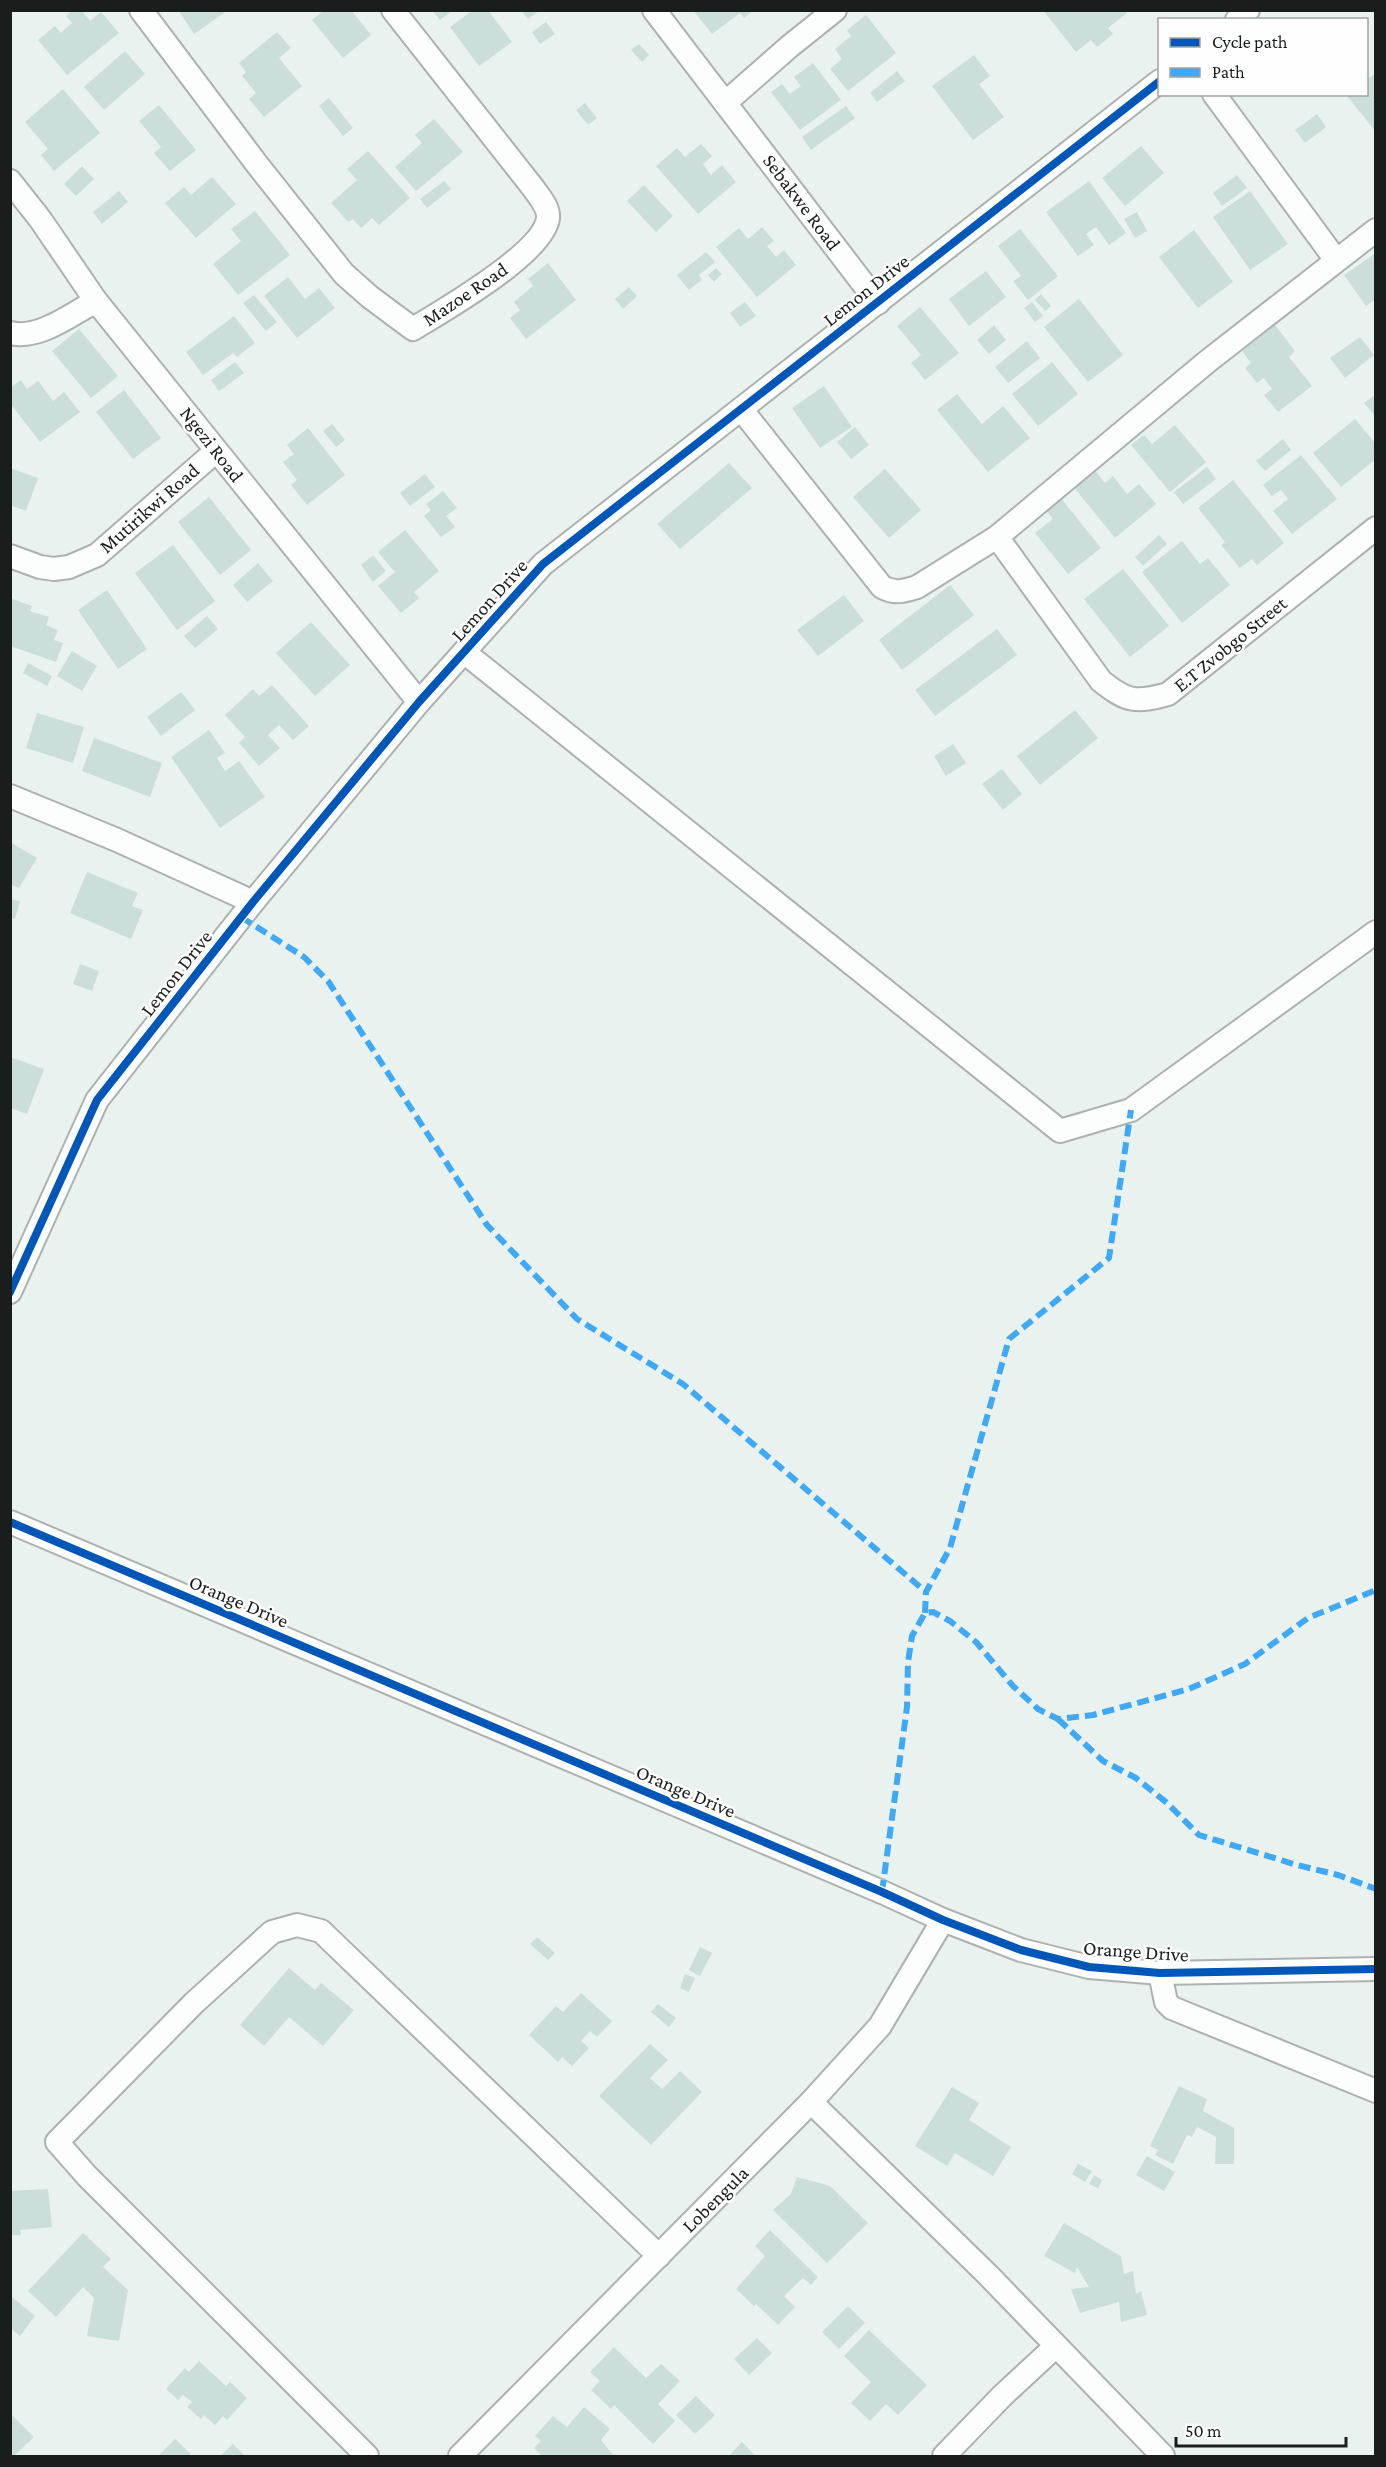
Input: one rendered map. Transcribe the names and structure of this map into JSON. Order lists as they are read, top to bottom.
{
  "streets": {
    "street": [
      "Sebakwe Road",
      "Lemon Drive",
      "Mazoe Road",
      "Ngezi Road",
      "Mutirikwi Road",
      "E.T Zvobgo Street",
      "Orange Drive",
      "Lobengula"
    ]
  },
  "crossings": [
    ["Sebakwe Road", "Lemon Drive"],
    ["Lemon Drive", "Ngezi Road"],
    ["Ngezi Road", "Mutirikwi Road"],
    ["Orange Drive", "Lobengula"]
  ],
  "legend": ["Cycle path", "Path"],
  "scale_bar": "50 m"
}
